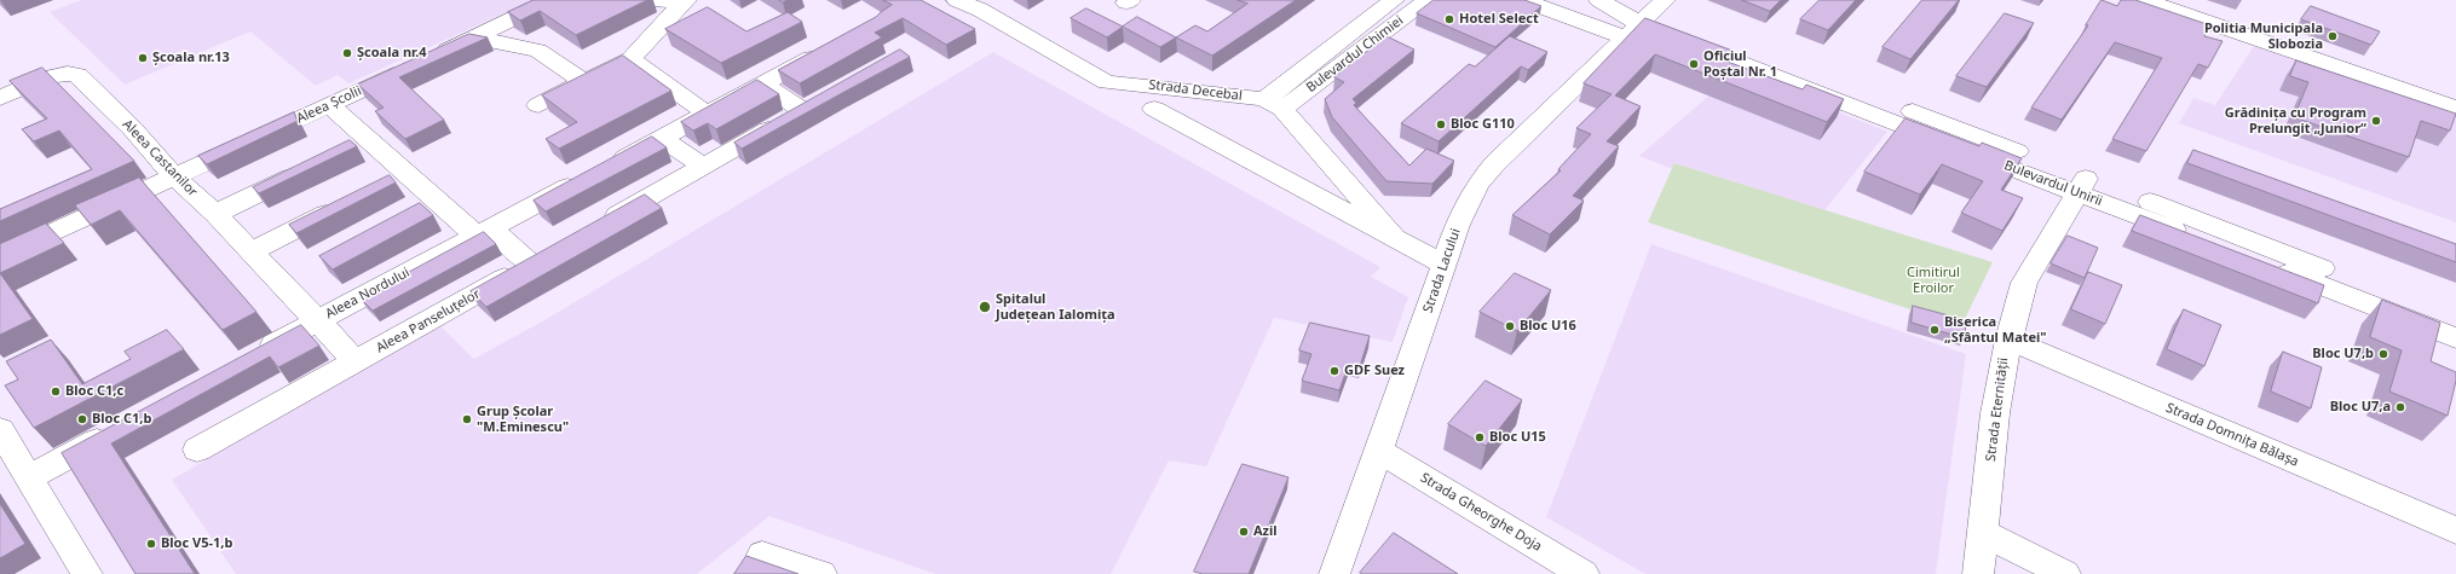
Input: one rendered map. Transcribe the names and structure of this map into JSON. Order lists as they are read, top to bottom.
{
  "streets": {
    "street": [
      "Bulevardul Chimiei",
      "Strada Decebal",
      "Aleea Școlii",
      "Aleea Castanilor",
      "Bulevardul Unirii",
      "Strada Lacului",
      "Aleea Nordului",
      "Aleea Panseluțelor",
      "Strada Eternității",
      "Strada Domnița Bălașa",
      "Strada Gheorghe Doja"
    ]
  },
  "crossings": [
    ["Bulevardul Chimiei", "Strada Decebal"],
    ["Strada Decebal", "Strada Lacului"],
    ["Aleea Școlii", "Aleea Castanilor"],
    ["Aleea Castanilor", "Aleea Nordului"],
    ["Bulevardul Unirii", "Strada Lacului"],
    ["Bulevardul Unirii", "Strada Eternității"],
    ["Strada Lacului", "Strada Gheorghe Doja"],
    ["Strada Eternității", "Strada Domnița Bălașa"]
  ],
  "parks": ["Cimitirul Eroilor"],
  "places": [
    "Hotel Select",
    "Politia Municipala Slobozia",
    "Școala nr.4",
    "Școala nr.13",
    "Oficiul Poștal Nr. 1",
    "Grădinița cu Program Prelungit „Junior“",
    "Bloc G110",
    "Spitalul Județean Ialomița",
    "Bloc U16",
    "Biserica „Sfântul Matei\"",
    "Bloc U7,b",
    "GDF Suez",
    "Bloc C1,c",
    "Bloc U7,a",
    "Bloc C1,b",
    "Grup Școlar \"M.Eminescu\"",
    "Bloc U15",
    "Azil",
    "Bloc V5-1,b"
  ]
}
